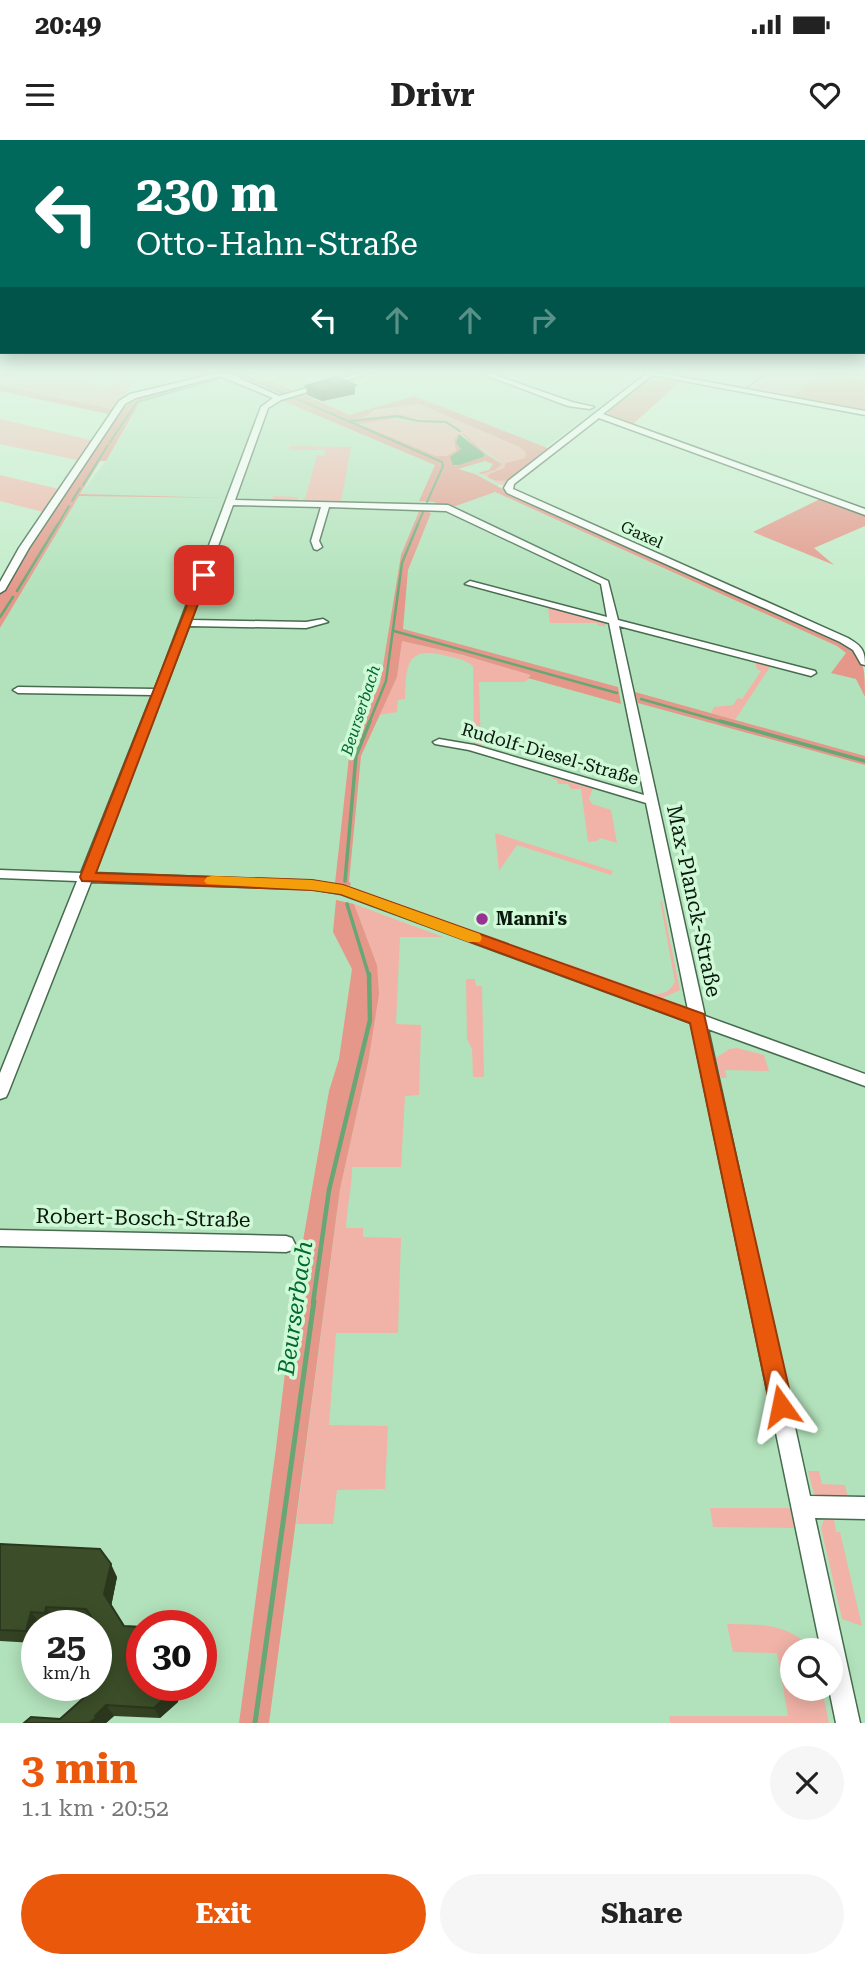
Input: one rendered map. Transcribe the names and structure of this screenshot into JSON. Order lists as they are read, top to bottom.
{
  "streets": {
    "street": [
      "Gaxel",
      "Rudolf-Diesel-Straße",
      "Max-Planck-Straße",
      "Robert-Bosch-Straße"
    ]
  },
  "crossings": [
    ["Rudolf-Diesel-Straße", "Max-Planck-Straße"]
  ],
  "water": ["Beurserbach"],
  "places": ["Manni's"],
  "page": {
    "status": "20:49",
    "header": "Drivr",
    "turn": ["230 m", "Otto-Hahn-Straße"],
    "speed": "25 km/h",
    "limit": "30",
    "heading": ["3 min", "1.1 km · 20:52"],
    "buttons": ["Exit", "Share"]
  }
}
